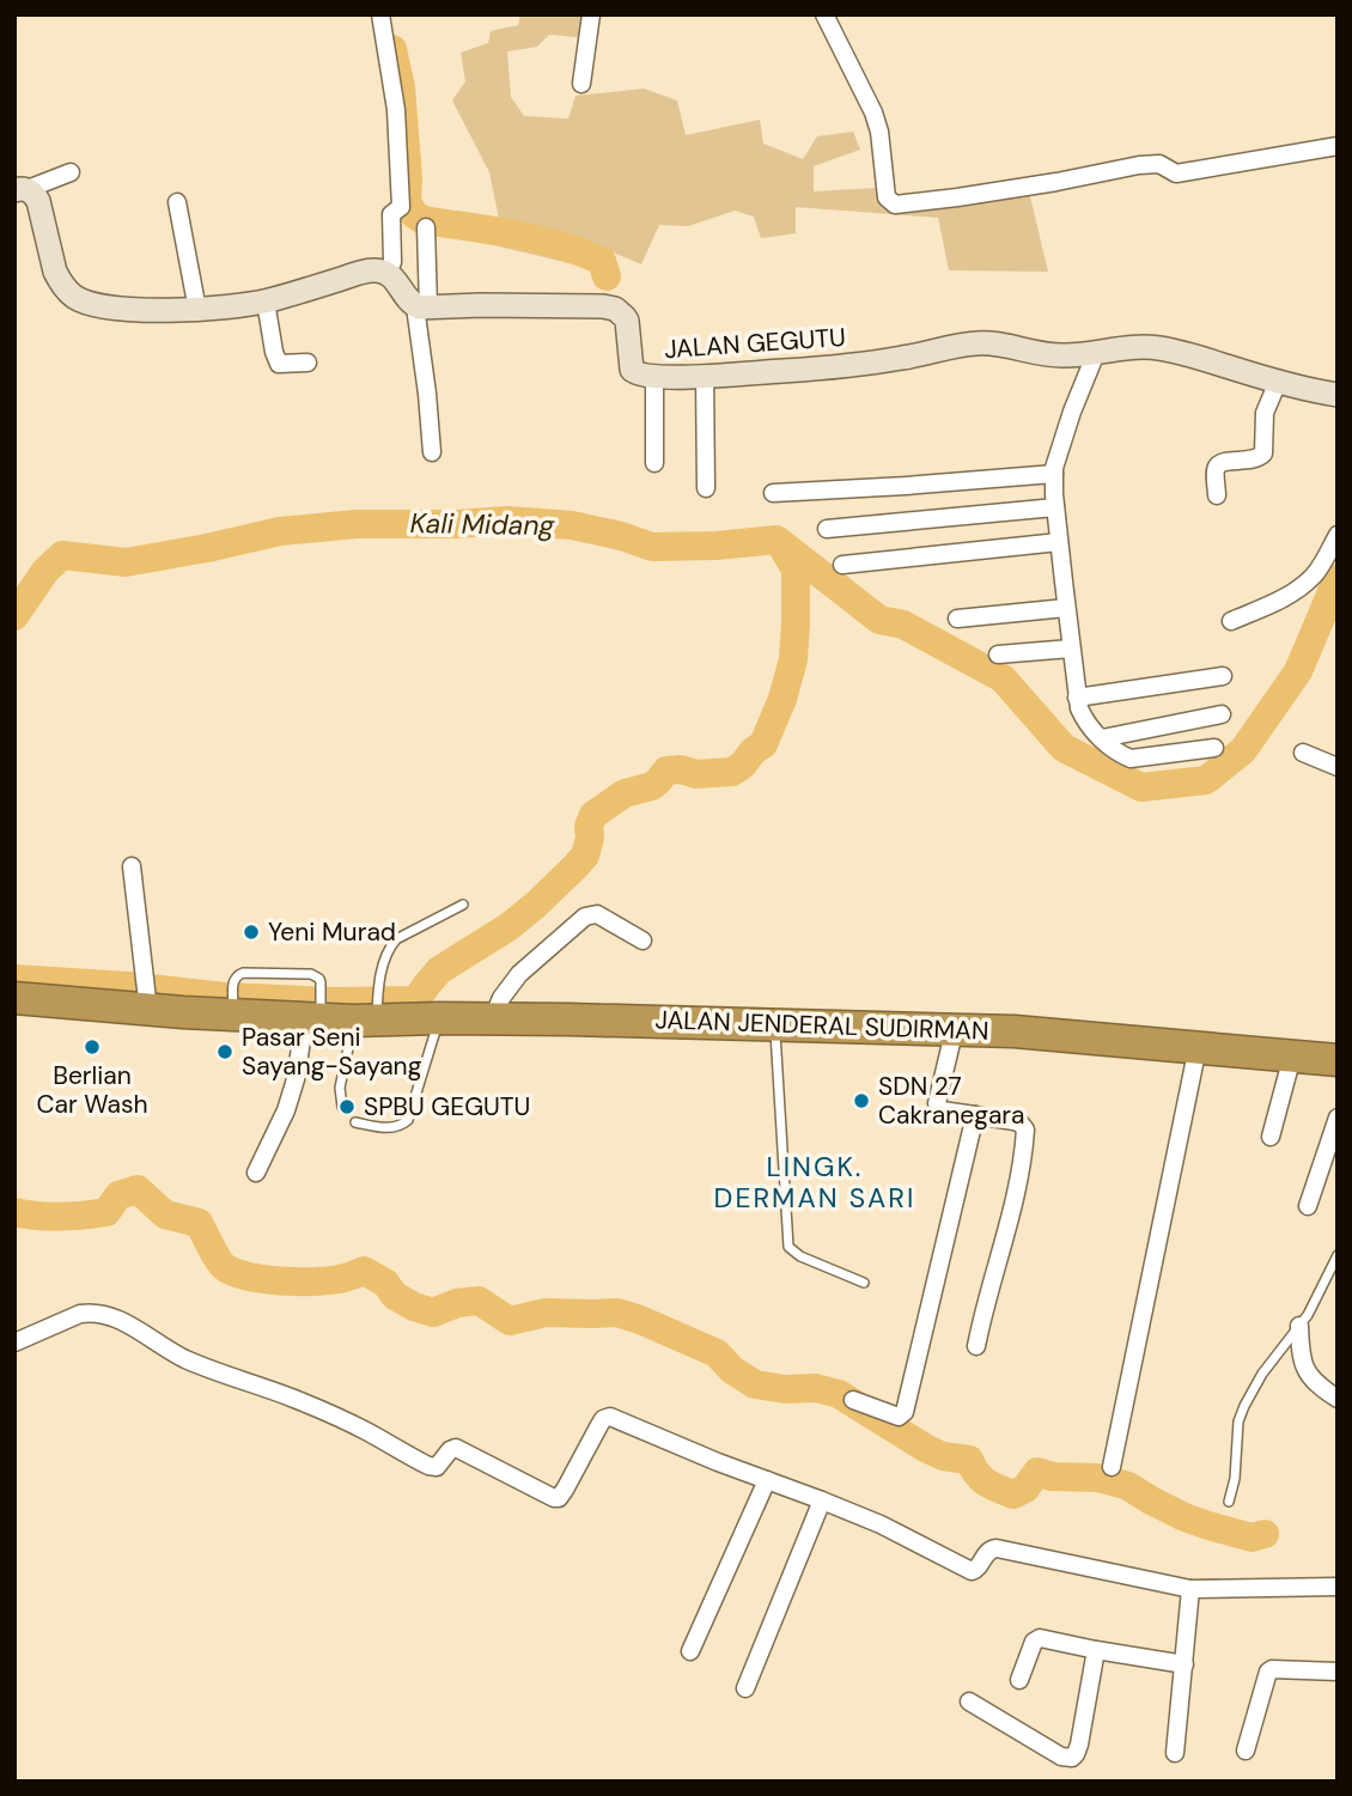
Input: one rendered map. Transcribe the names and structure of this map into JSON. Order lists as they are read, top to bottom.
{
  "streets": {
    "highway": ["JALAN JENDERAL SUDIRMAN"],
    "street": ["JALAN GEGUTU"]
  },
  "districts": ["LINGK. DERMAN SARI"],
  "water": ["Kali Midang"],
  "places": [
    "Yeni Murad",
    "Berlian Car Wash",
    "Pasar Seni Sayang-Sayang",
    "SDN 27 Cakranegara",
    "SPBU GEGUTU"
  ]
}
